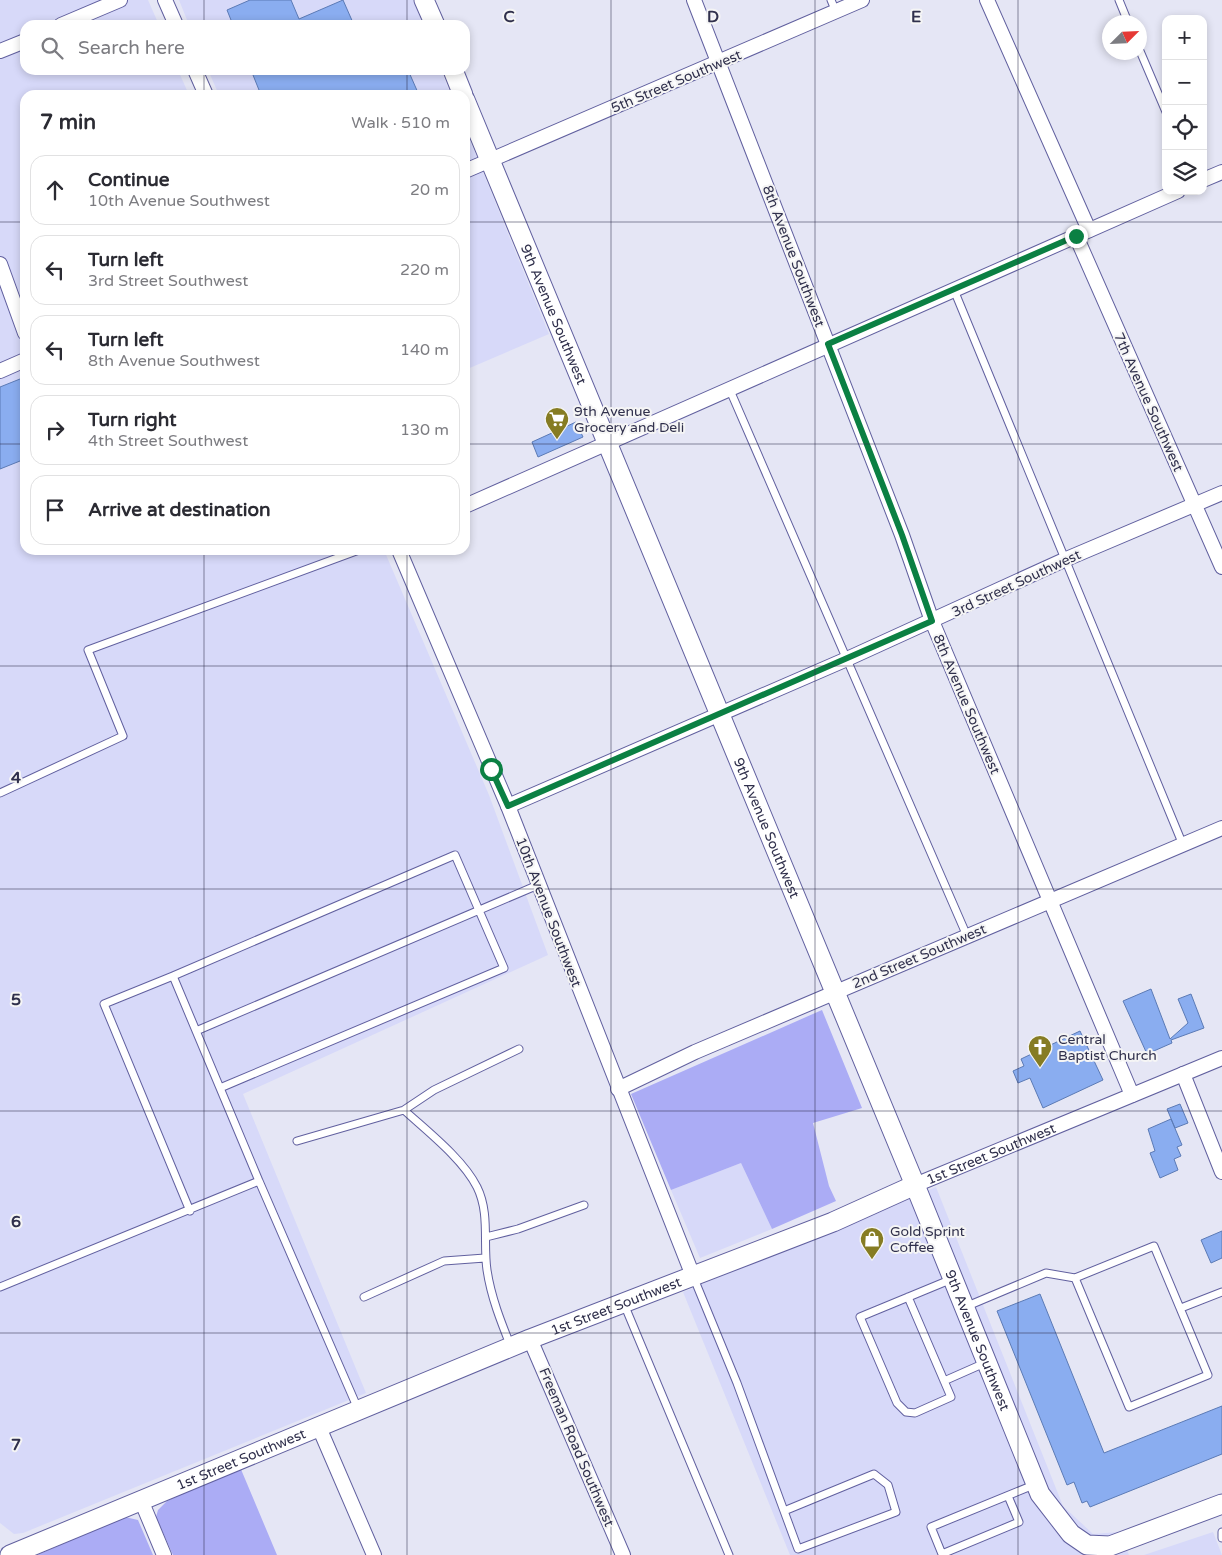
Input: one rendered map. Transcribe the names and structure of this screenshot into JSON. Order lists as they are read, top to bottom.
{
  "streets": {
    "street": [
      "5th Street Southwest",
      "8th Avenue Southwest",
      "9th Avenue Southwest",
      "7th Avenue Southwest",
      "3rd Street Southwest",
      "10th Avenue Southwest",
      "2nd Street Southwest",
      "1st Street Southwest",
      "Freeman Road Southwest"
    ]
  },
  "crossings": [
    ["5th Street Southwest", "8th Avenue Southwest"],
    ["5th Street Southwest", "9th Avenue Southwest"],
    ["8th Avenue Southwest", "3rd Street Southwest"],
    ["8th Avenue Southwest", "2nd Street Southwest"],
    ["8th Avenue Southwest", "1st Street Southwest"],
    ["9th Avenue Southwest", "3rd Street Southwest"],
    ["9th Avenue Southwest", "2nd Street Southwest"],
    ["9th Avenue Southwest", "1st Street Southwest"],
    ["7th Avenue Southwest", "3rd Street Southwest"],
    ["3rd Street Southwest", "10th Avenue Southwest"],
    ["10th Avenue Southwest", "2nd Street Southwest"],
    ["10th Avenue Southwest", "1st Street Southwest"],
    ["1st Street Southwest", "Freeman Road Southwest"]
  ],
  "places": {
    "supermarket": ["9th Avenue Grocery and Deli"],
    "church": ["Central Baptist Church"],
    "shop": ["Gold Sprint Coffee"]
  },
  "north": "top right",
  "page": {
    "map_buttons": ["+", "−"],
    "search": "Search here",
    "heading": ["7 min", "Walk · 510 m"],
    "list": [
      ["Continue", "10th Avenue Southwest", "20 m"],
      ["Turn left", "3rd Street Southwest", "220 m"],
      ["Turn left", "8th Avenue Southwest", "140 m"],
      ["Turn right", "4th Street Southwest", "130 m"],
      "Arrive at destination"
    ]
  },
  "grid": {
    "columns": ["C", "D", "E"],
    "rows": [
      "4",
      "5",
      "6",
      "7"
    ]
  }
}
